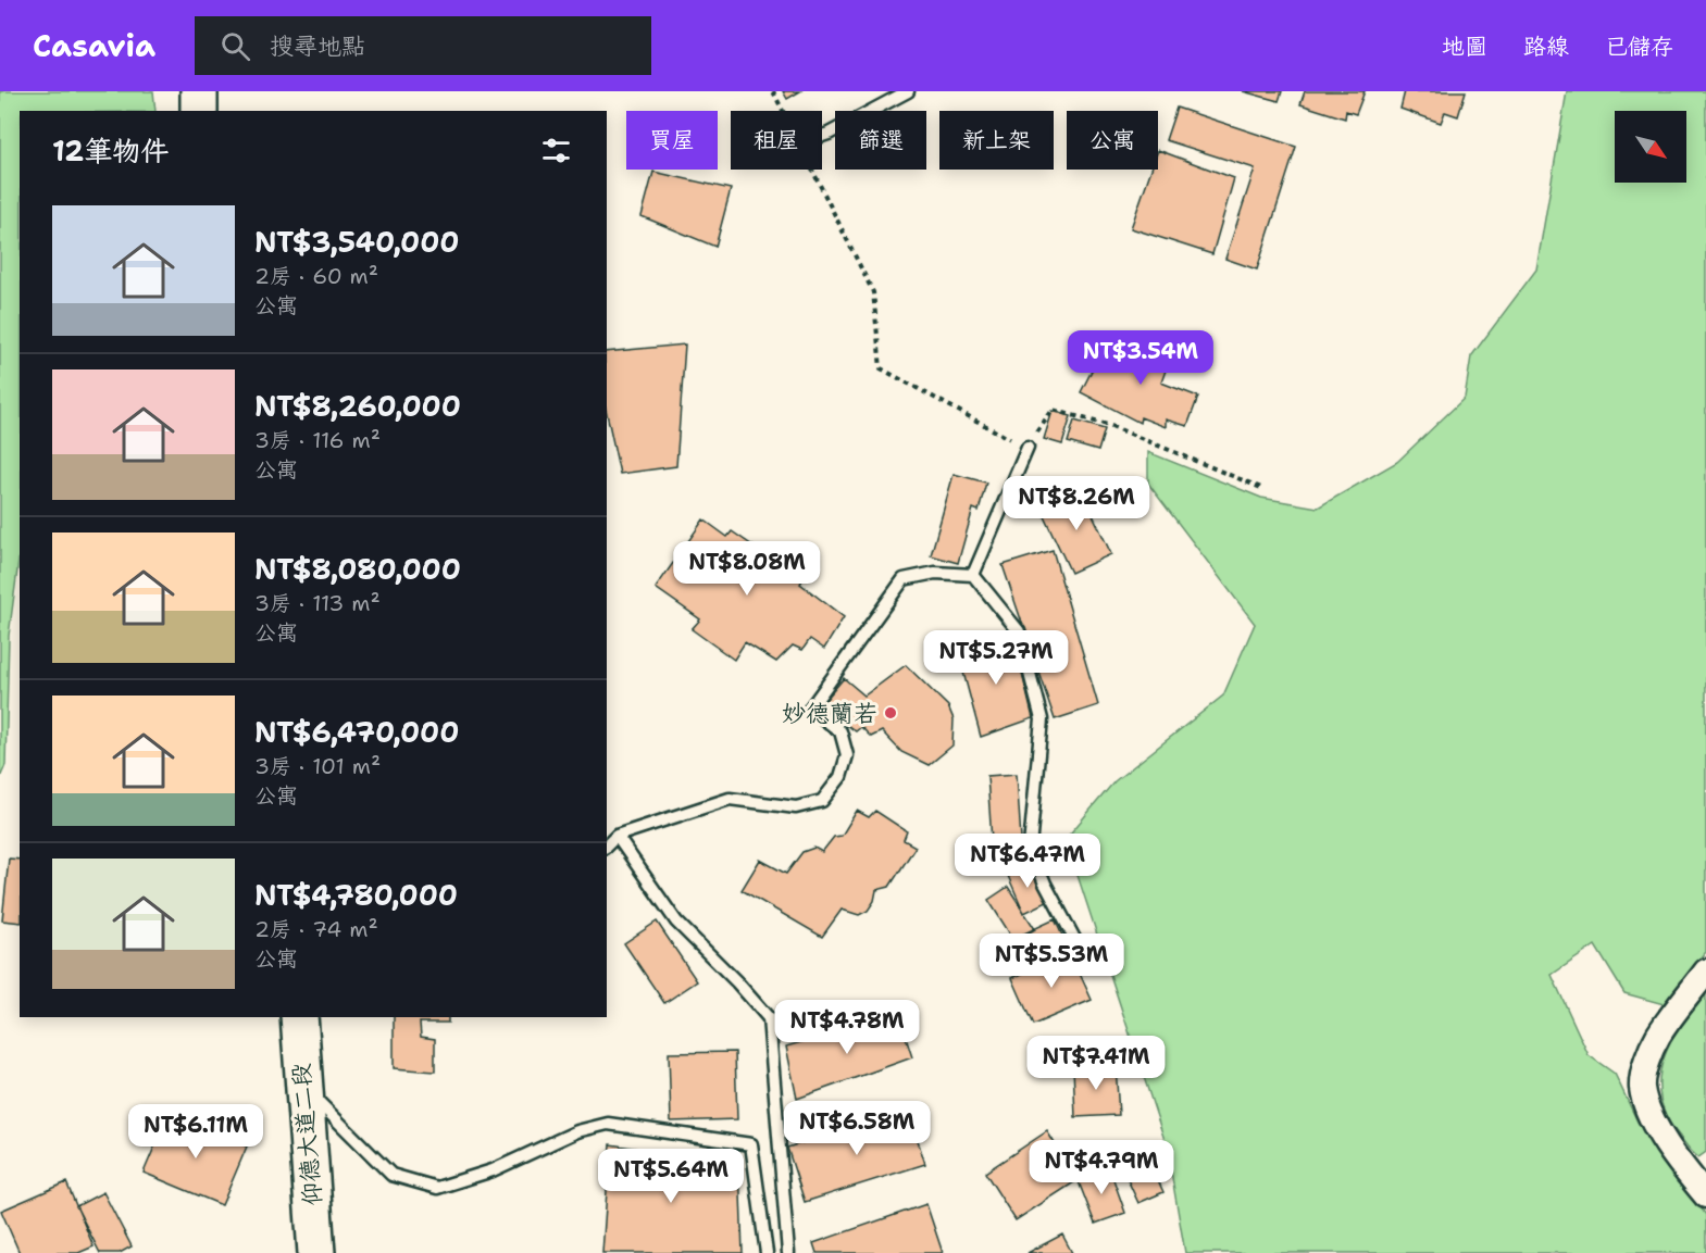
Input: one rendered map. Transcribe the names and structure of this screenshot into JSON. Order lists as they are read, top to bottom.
{
  "streets": {
    "main road": ["仰德大道二段"]
  },
  "places": ["妙德蘭若"],
  "north": "bottom right",
  "page": {
    "header": "Casavia",
    "search": "搜尋地點",
    "nav": ["地圖", "路線", "已儲存"],
    "chip": [
      "買屋",
      "租屋",
      "篩選",
      "新上架",
      "公寓"
    ],
    "heading": "12筆物件",
    "list": [
      {
        "name": "NT$3,540,000",
        "note": "2房 · 60 m² · 公寓"
      },
      {
        "name": "NT$8,260,000",
        "note": "3房 · 116 m² · 公寓"
      },
      {
        "name": "NT$8,080,000",
        "note": "3房 · 113 m² · 公寓"
      },
      {
        "name": "NT$6,470,000",
        "note": "3房 · 101 m² · 公寓"
      },
      {
        "name": "NT$4,780,000",
        "note": "2房 · 74 m² · 公寓"
      }
    ],
    "price": [
      "NT$3.54M",
      "NT$8.26M",
      "NT$8.08M",
      "NT$5.27M",
      "NT$6.47M",
      "NT$5.53M",
      "NT$4.78M",
      "NT$7.41M",
      "NT$6.58M",
      "NT$6.11M",
      "NT$4.79M",
      "NT$5.64M"
    ]
  }
}
